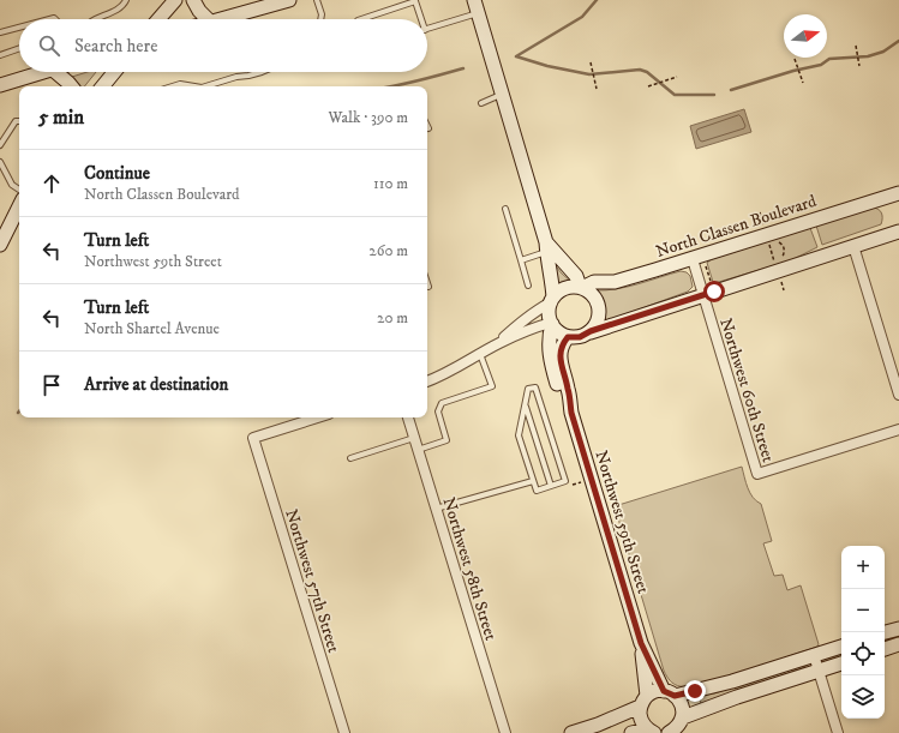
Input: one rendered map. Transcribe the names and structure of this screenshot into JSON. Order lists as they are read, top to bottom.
{
  "streets": {
    "main road": ["North Classen Boulevard", "Northwest 59th Street"],
    "street": ["Northwest 60th Street", "Northwest 58th Street", "Northwest 57th Street"]
  },
  "crossings": [
    ["North Classen Boulevard", "Northwest 60th Street"],
    ["North Classen Boulevard", "Northwest 59th Street"]
  ],
  "north": "right",
  "page": {
    "search": "Search here",
    "heading": ["5 min", "Walk · 390 m"],
    "list": [
      ["Continue", "North Classen Boulevard", "110 m"],
      ["Turn left", "Northwest 59th Street", "260 m"],
      ["Turn left", "North Shartel Avenue", "20 m"],
      "Arrive at destination"
    ],
    "map_buttons": ["+", "−"]
  }
}
